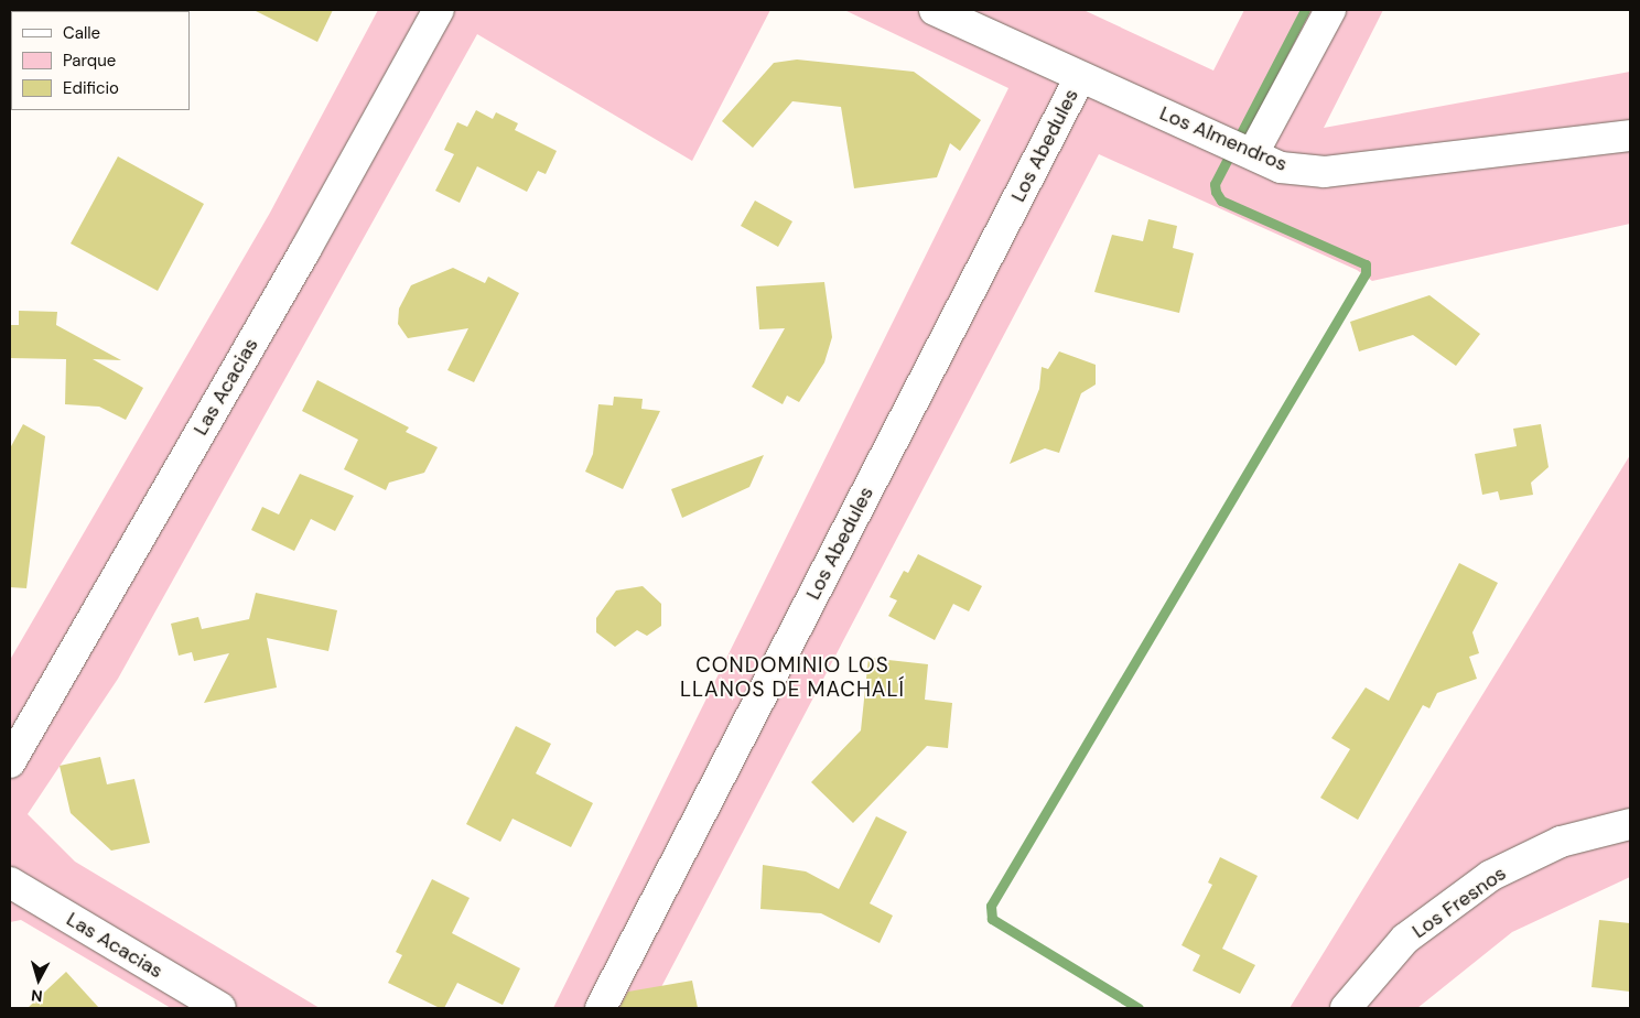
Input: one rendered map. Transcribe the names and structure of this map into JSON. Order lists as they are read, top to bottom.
{
  "streets": {
    "street": [
      "Los Almendros",
      "Los Abedules",
      "Las Acacias",
      "Los Fresnos"
    ]
  },
  "crossings": [
    ["Los Almendros", "Los Abedules"]
  ],
  "districts": ["CONDOMINIO LOS LLANOS DE MACHALÍ"],
  "legend": ["Calle", "Parque", "Edificio"],
  "north": "bottom"
}
